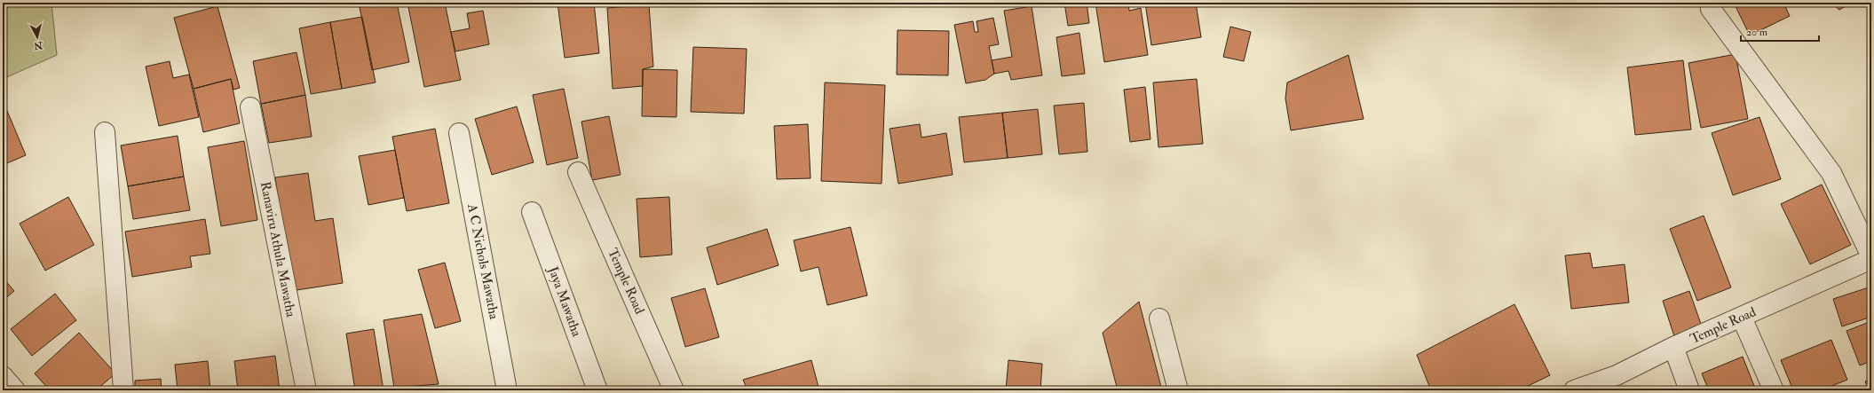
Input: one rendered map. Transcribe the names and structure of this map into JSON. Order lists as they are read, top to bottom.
{
  "streets": {
    "street": [
      "Ranaviru Athula Mawatha",
      "A C Nichols Mawatha",
      "Temple Road",
      "Jaya Mawatha"
    ]
  },
  "scale_bar": "20 m",
  "north": "bottom"
}
